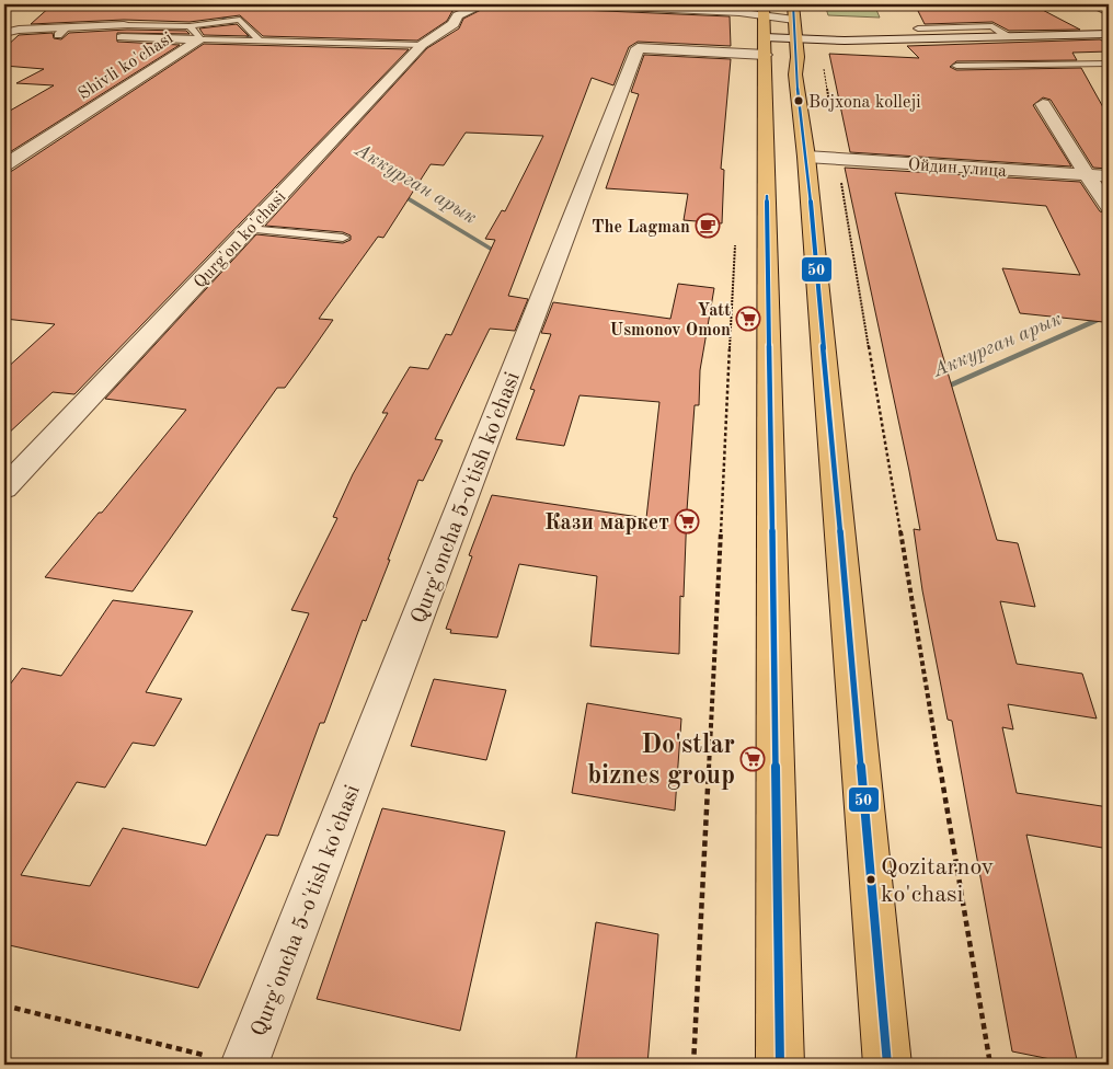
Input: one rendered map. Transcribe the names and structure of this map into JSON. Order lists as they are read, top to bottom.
{
  "streets": {
    "street": [
      "Shivli ko'chasi",
      "Ойдин улица",
      "Qurg'on ko'chasi",
      "Qurg'oncha 5-o'tish ko'chasi"
    ]
  },
  "water": ["Аккурган арык"],
  "places": {
    "other": ["Bojxona kolleji", "Qozitarnov ko'chasi"],
    "cafe": ["The Lagman"],
    "supermarket": ["Yatt Usmonov Omon", "Кази маркет", "Do'stlar biznes group"]
  },
  "lines": ["transit line 50"]
}
